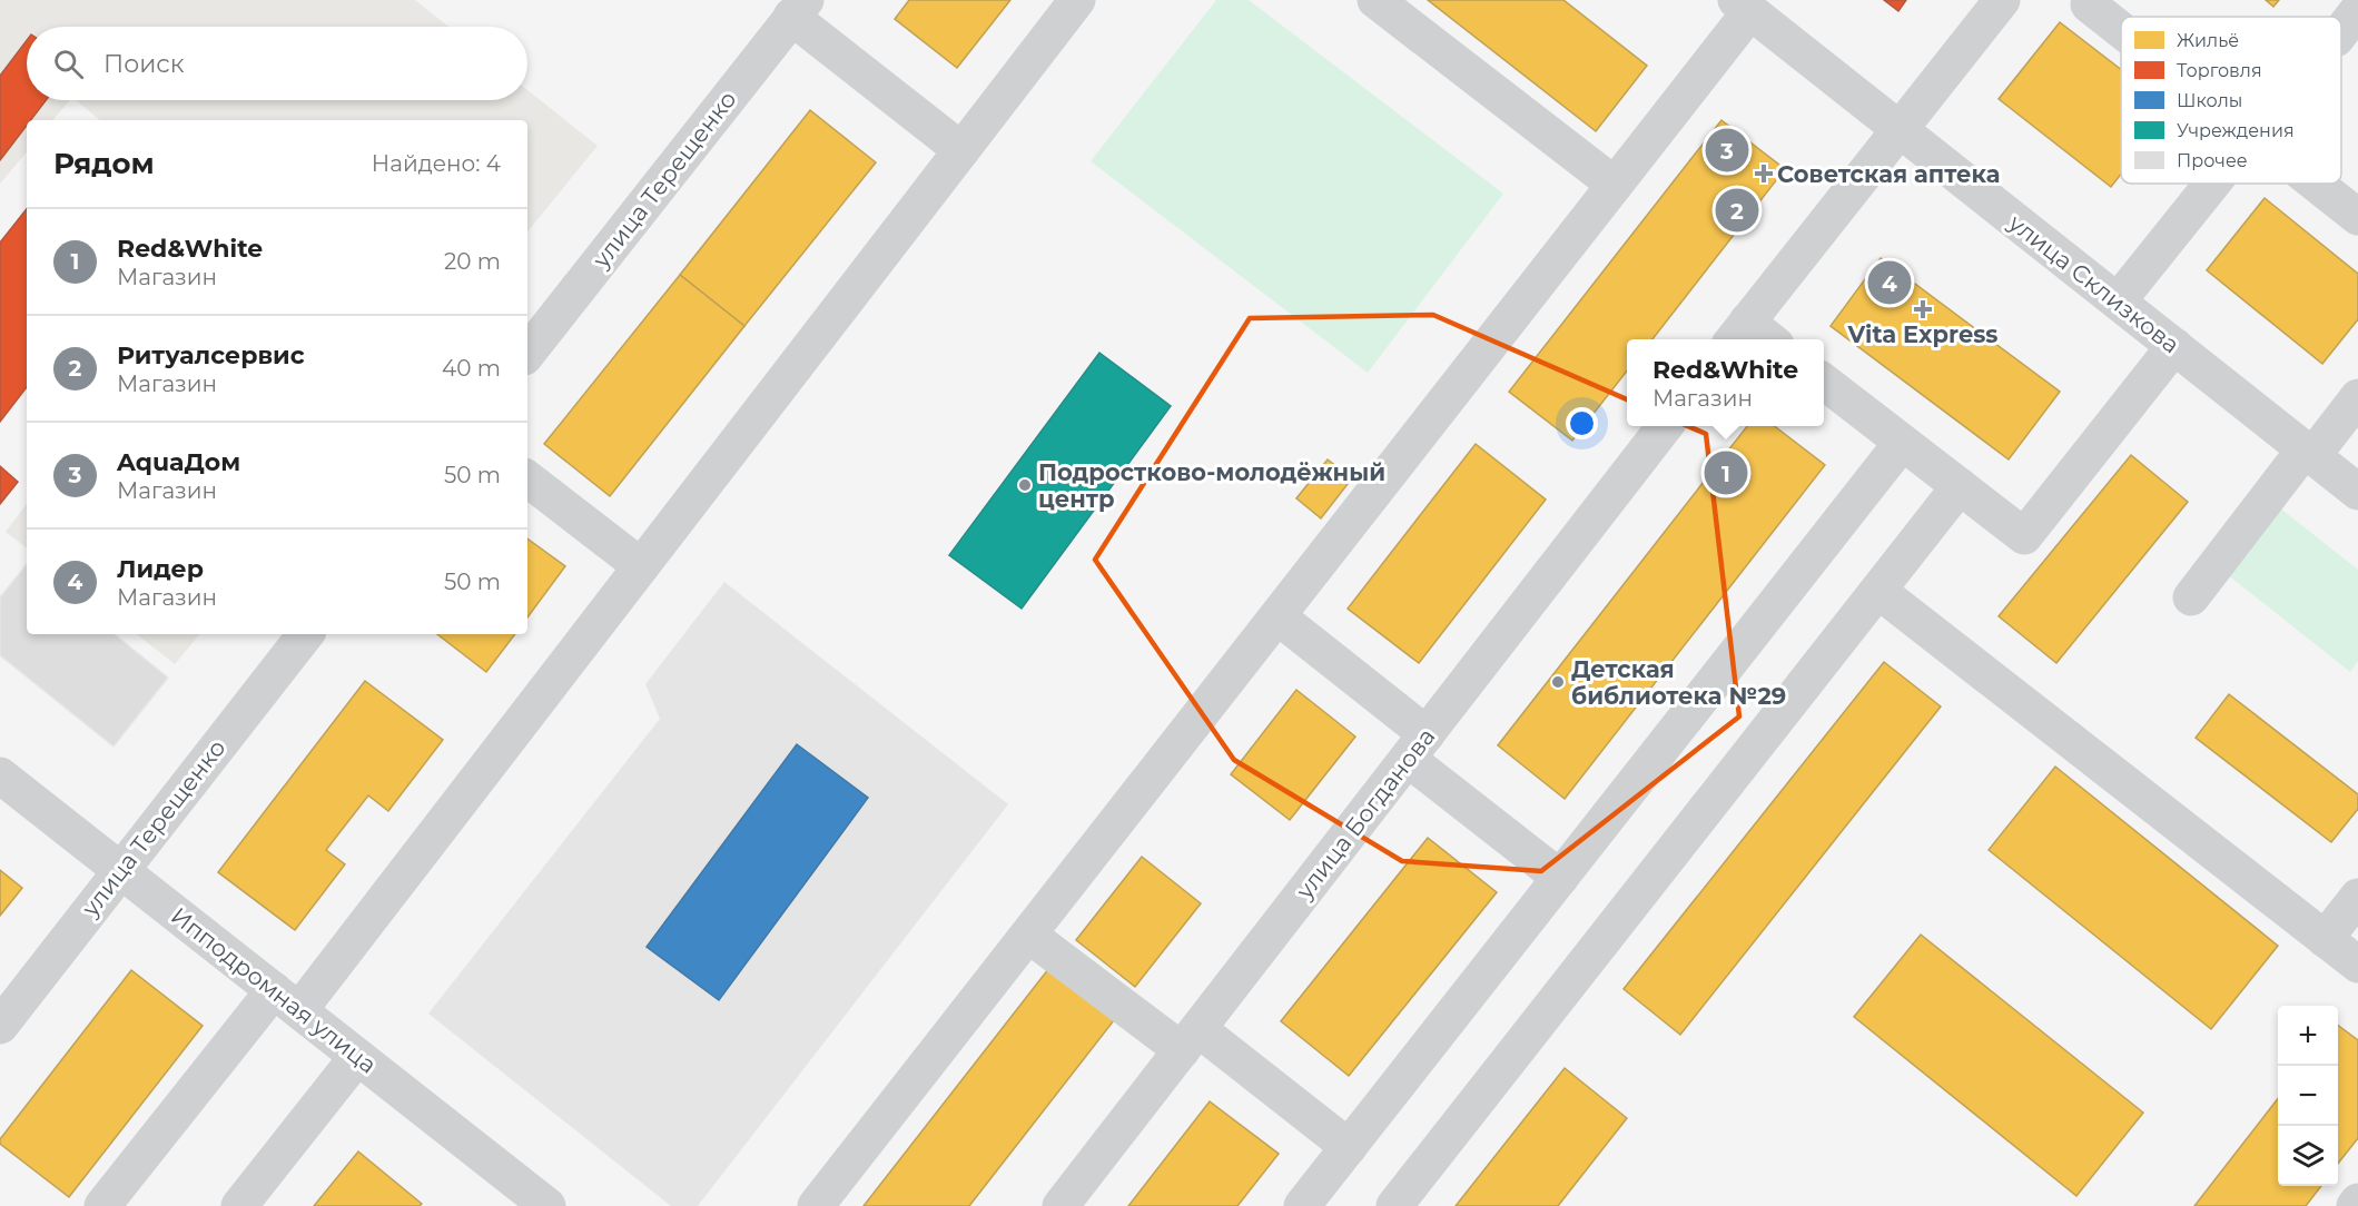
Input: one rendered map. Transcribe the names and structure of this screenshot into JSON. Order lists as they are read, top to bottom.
{
  "streets": {
    "street": [
      "улица Терещенко",
      "улица Склизкова",
      "улица Богданова",
      "Ипподромная улица"
    ]
  },
  "crossings": [
    ["улица Терещенко", "Ипподромная улица"]
  ],
  "places": {
    "health": ["Советская аптека", "Vita Express"],
    "other": ["Подростково-молодёжный центр", "Детская библиотека №29"]
  },
  "legend": [
    "Жильё",
    "Торговля",
    "Школы",
    "Учреждения",
    "Прочее"
  ],
  "page": {
    "search": "Поиск",
    "heading": ["Рядом", "Найдено: 4"],
    "pins": [
      "3",
      "2",
      "4",
      "1"
    ],
    "list": [
      {
        "mark": "1",
        "name": "Red&White",
        "note": "Магазин",
        "value": "20 m"
      },
      {
        "mark": "2",
        "name": "Ритуалсервис",
        "note": "Магазин",
        "value": "40 m"
      },
      {
        "mark": "3",
        "name": "AquaДом",
        "note": "Магазин",
        "value": "50 m"
      },
      {
        "mark": "4",
        "name": "Лидер",
        "note": "Магазин",
        "value": "50 m"
      }
    ],
    "popup": ["Red&White", "Магазин"],
    "map_buttons": ["+", "−"]
  }
}
